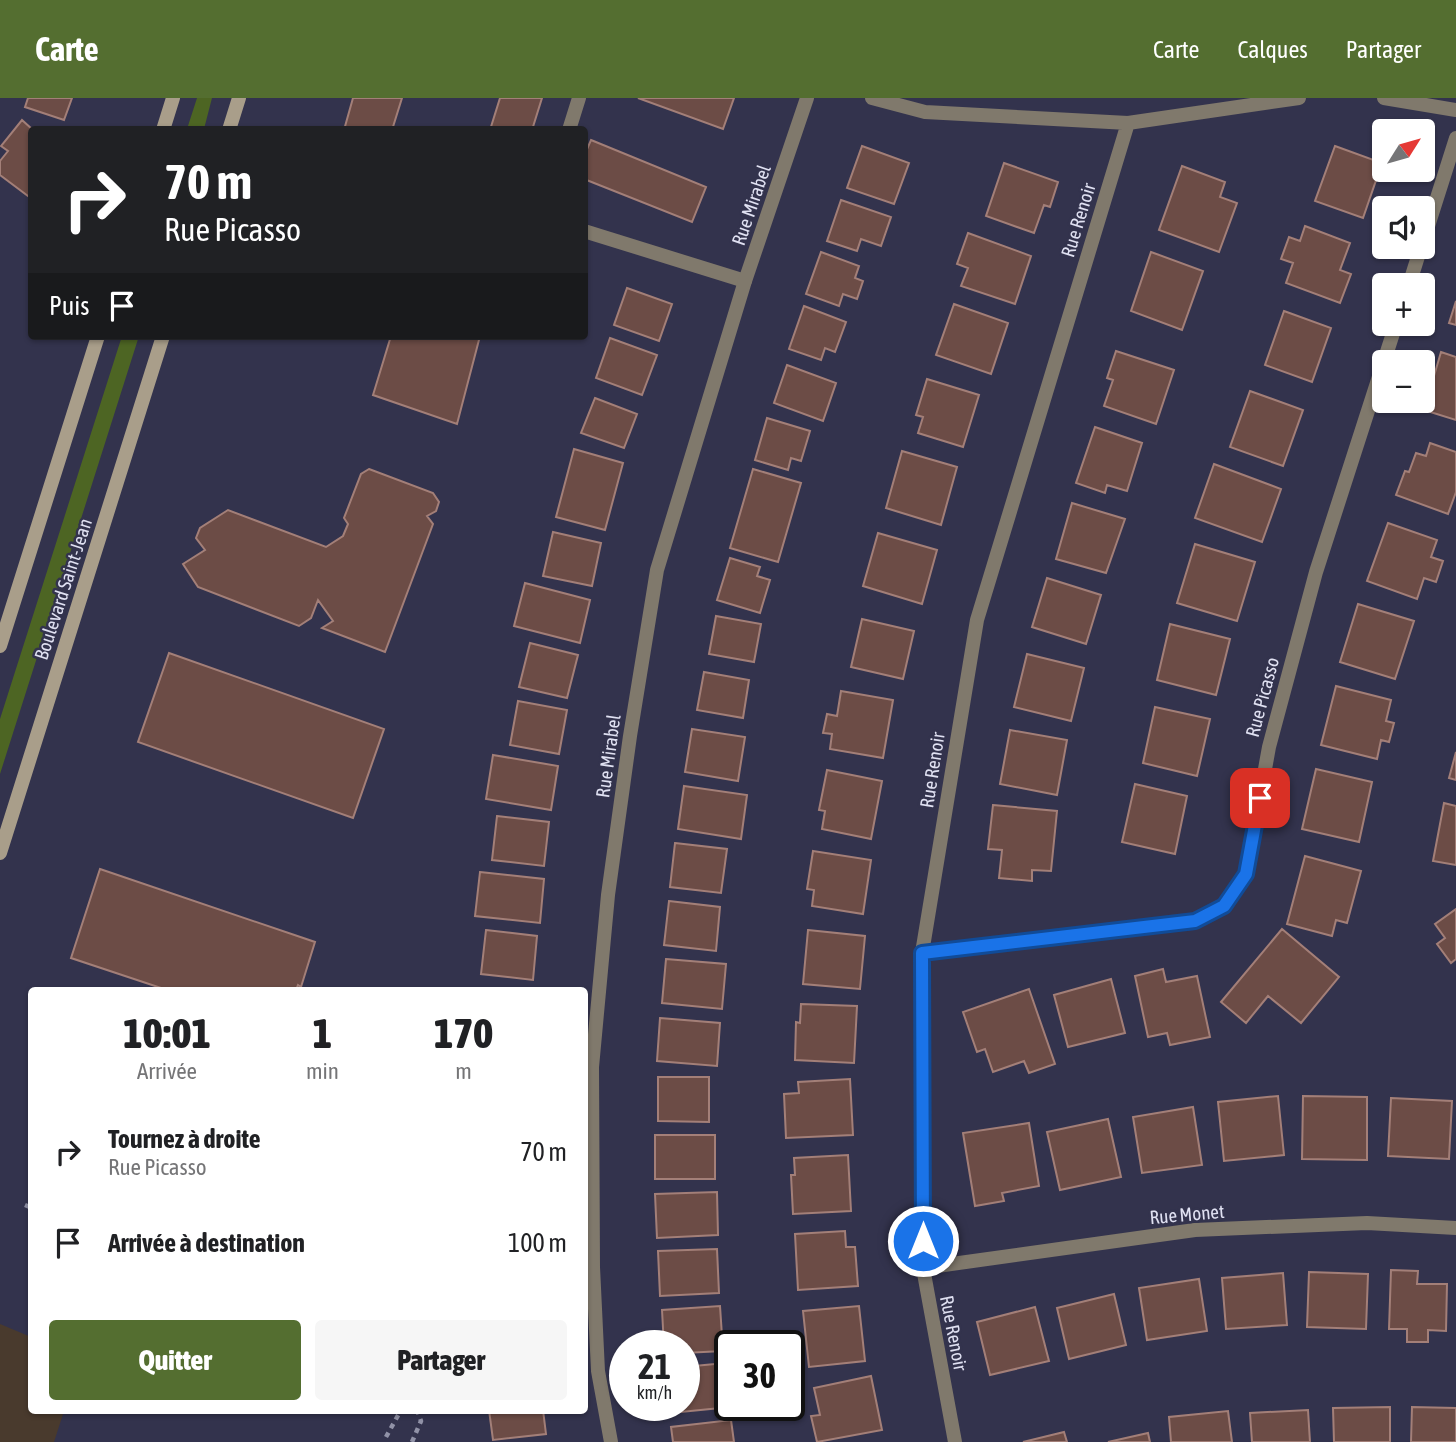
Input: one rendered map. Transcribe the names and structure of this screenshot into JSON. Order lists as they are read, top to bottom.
{
  "streets": {
    "main road": ["Boulevard Saint-Jean"],
    "street": [
      "Rue Mirabel",
      "Rue Renoir",
      "Rue Picasso",
      "Rue Monet"
    ]
  },
  "crossings": [
    ["Rue Renoir", "Rue Picasso"],
    ["Rue Renoir", "Rue Monet"]
  ],
  "north": "top right",
  "page": {
    "header": "Carte",
    "nav": ["Carte", "Calques", "Partager"],
    "map_buttons": ["+", "−"],
    "turn": ["70 m", "Rue Picasso"],
    "then": "Puis",
    "eta": [
      "10:01",
      "Arrivée",
      "1",
      "min",
      "170",
      "m"
    ],
    "list": [
      {
        "name": "Tournez à droite",
        "note": "Rue Picasso",
        "value": "70 m"
      },
      {
        "name": "Arrivée à destination",
        "value": "100 m"
      }
    ],
    "buttons": ["Quitter", "Partager"],
    "speed": "21 km/h",
    "limit": "30"
  }
}
